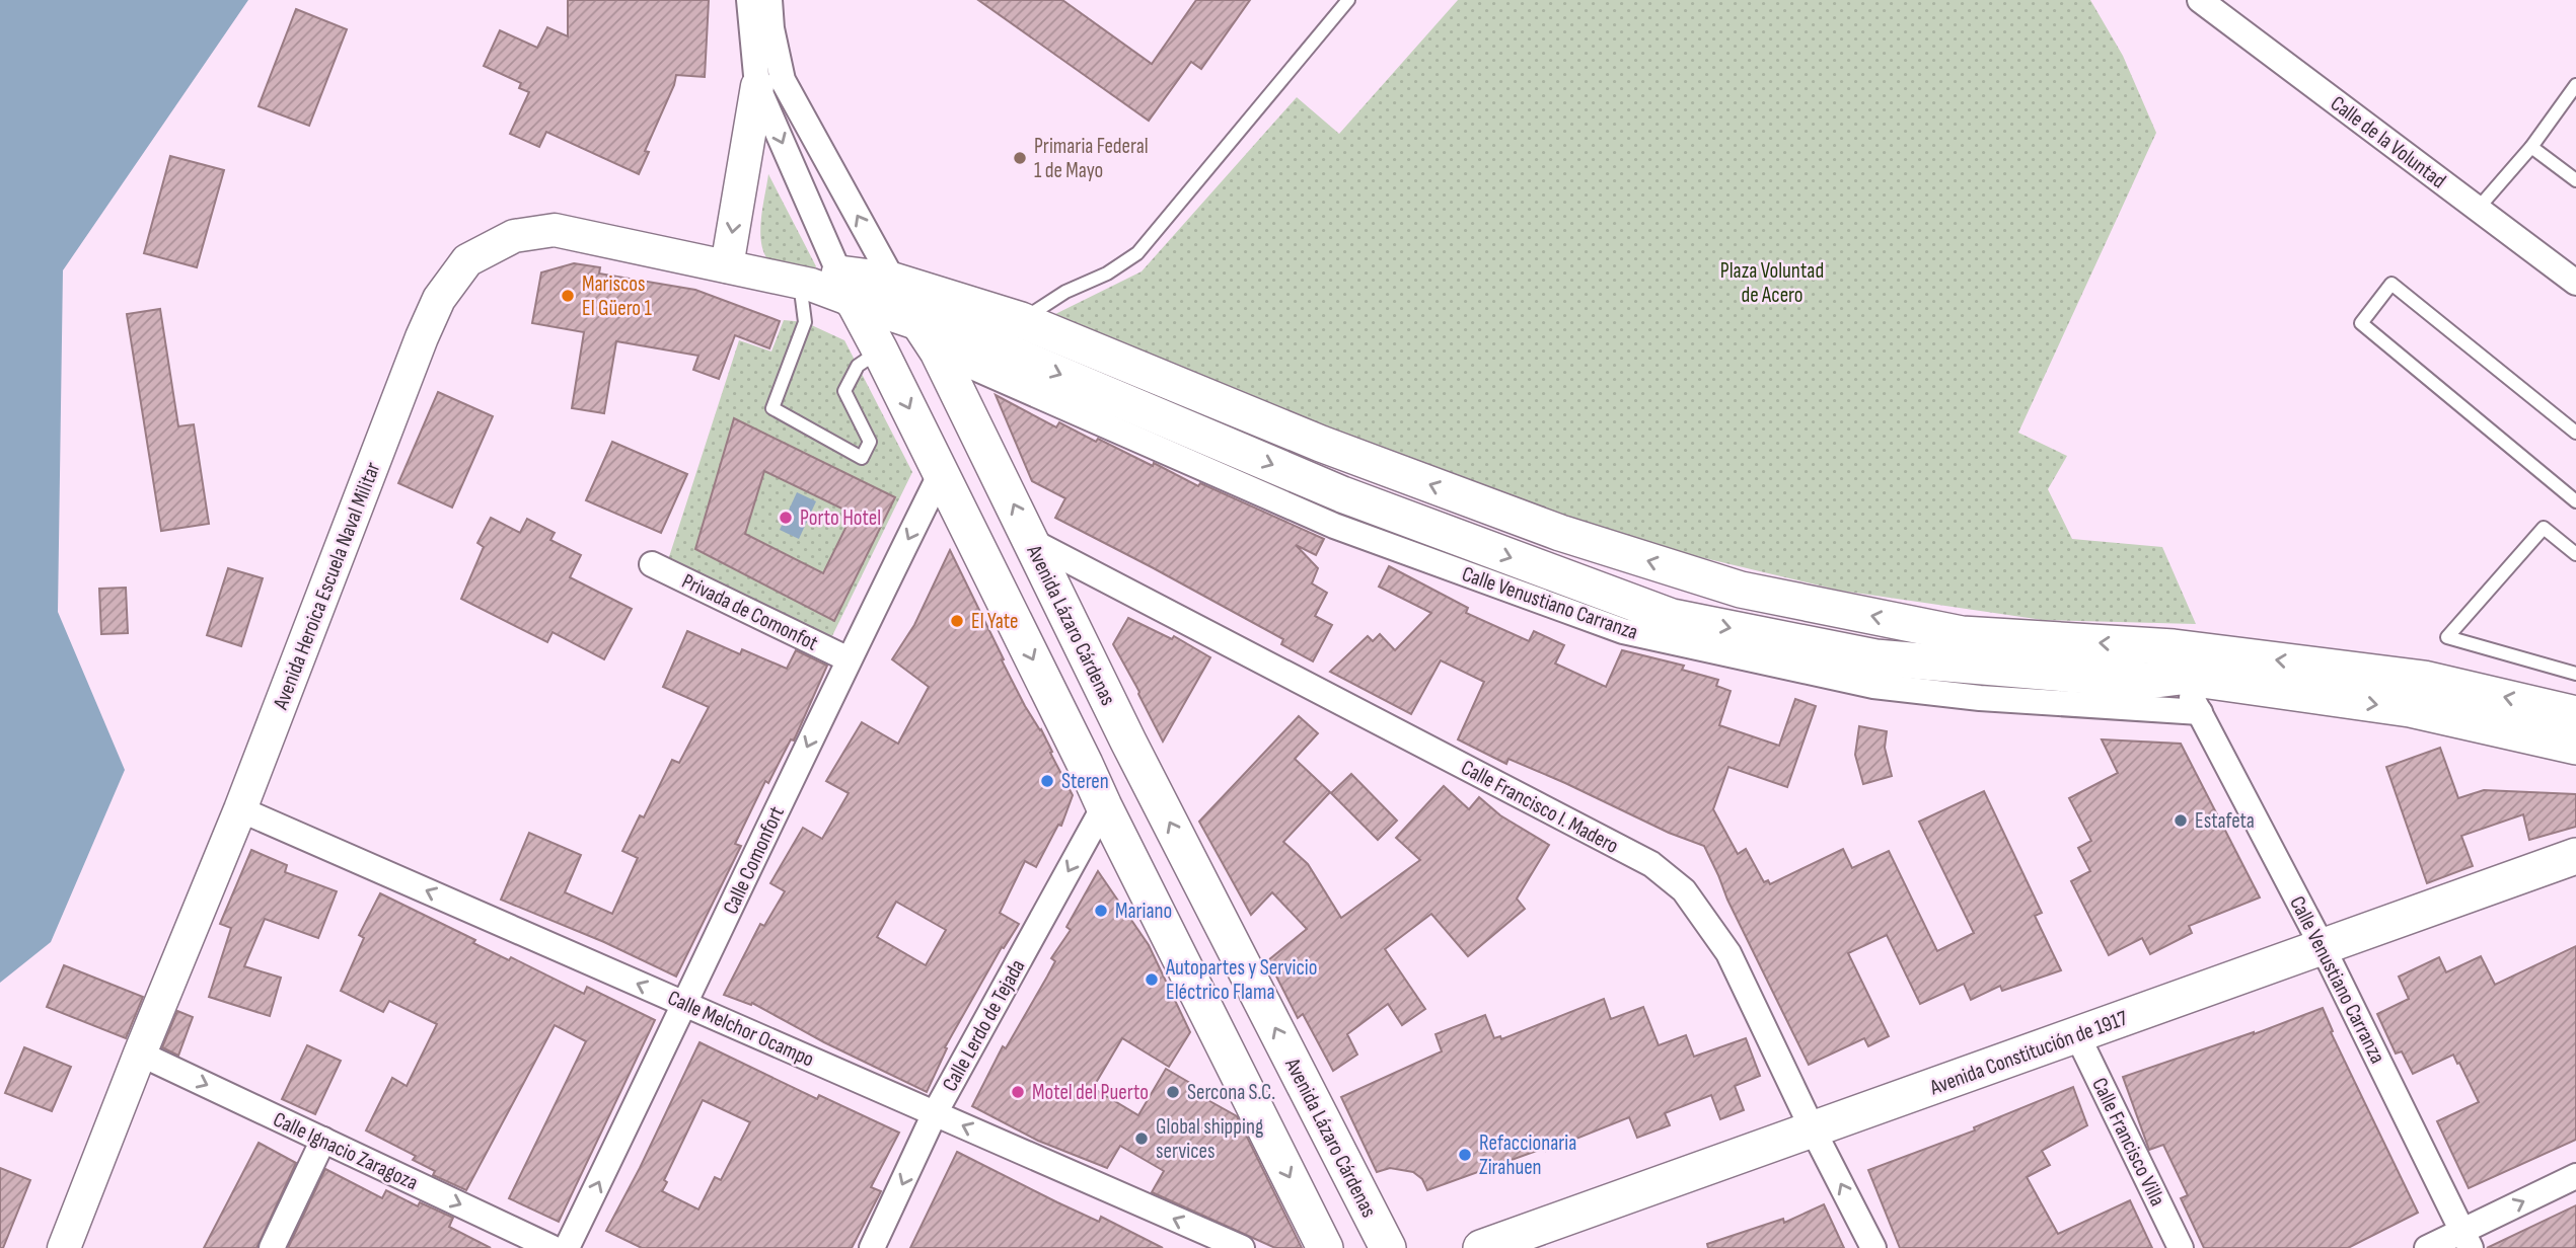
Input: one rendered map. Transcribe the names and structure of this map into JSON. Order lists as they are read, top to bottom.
{
  "streets": {
    "main road": ["Avenida Lázaro Cárdenas", "Avenida Constitución de 1917"],
    "street": [
      "Calle de la Voluntad",
      "Avenida Heroica Escuela Naval Militar",
      "Calle Venustiano Carranza",
      "Privada de Comonfot",
      "Calle Francisco I. Madero",
      "Calle Comonfort",
      "Calle Lerdo de Tejada",
      "Calle Melchor Ocampo",
      "Calle Francisco Villa",
      "Calle Ignacio Zaragoza"
    ]
  },
  "crossings": [
    ["Avenida Heroica Escuela Naval Militar", "Calle Melchor Ocampo"],
    ["Avenida Heroica Escuela Naval Militar", "Calle Ignacio Zaragoza"],
    ["Calle Venustiano Carranza", "Avenida Lázaro Cárdenas"],
    ["Calle Venustiano Carranza", "Avenida Constitución de 1917"],
    ["Privada de Comonfot", "Calle Comonfort"],
    ["Avenida Lázaro Cárdenas", "Calle Francisco I. Madero"],
    ["Calle Francisco I. Madero", "Avenida Constitución de 1917"],
    ["Calle Comonfort", "Calle Melchor Ocampo"],
    ["Calle Lerdo de Tejada", "Calle Melchor Ocampo"],
    ["Avenida Constitución de 1917", "Calle Francisco Villa"]
  ],
  "one_way": [
    "Avenida Lázaro Cárdenas",
    "Calle Lerdo de Tejada",
    "Calle Melchor Ocampo",
    "Calle Ignacio Zaragoza"
  ],
  "parks": ["Plaza Voluntad de Acero"],
  "places": [
    "Primaria Federal 1 de Mayo",
    "Mariscos El Güero 1",
    "Porto Hotel",
    "El Yate",
    "Steren",
    "Estafeta",
    "Mariano",
    "Autopartes y Servicio Eléctrico Flama",
    "Motel del Puerto",
    "Sercona S.C.",
    "Global shipping services",
    "Refaccionaria Zirahuen"
  ]
}
